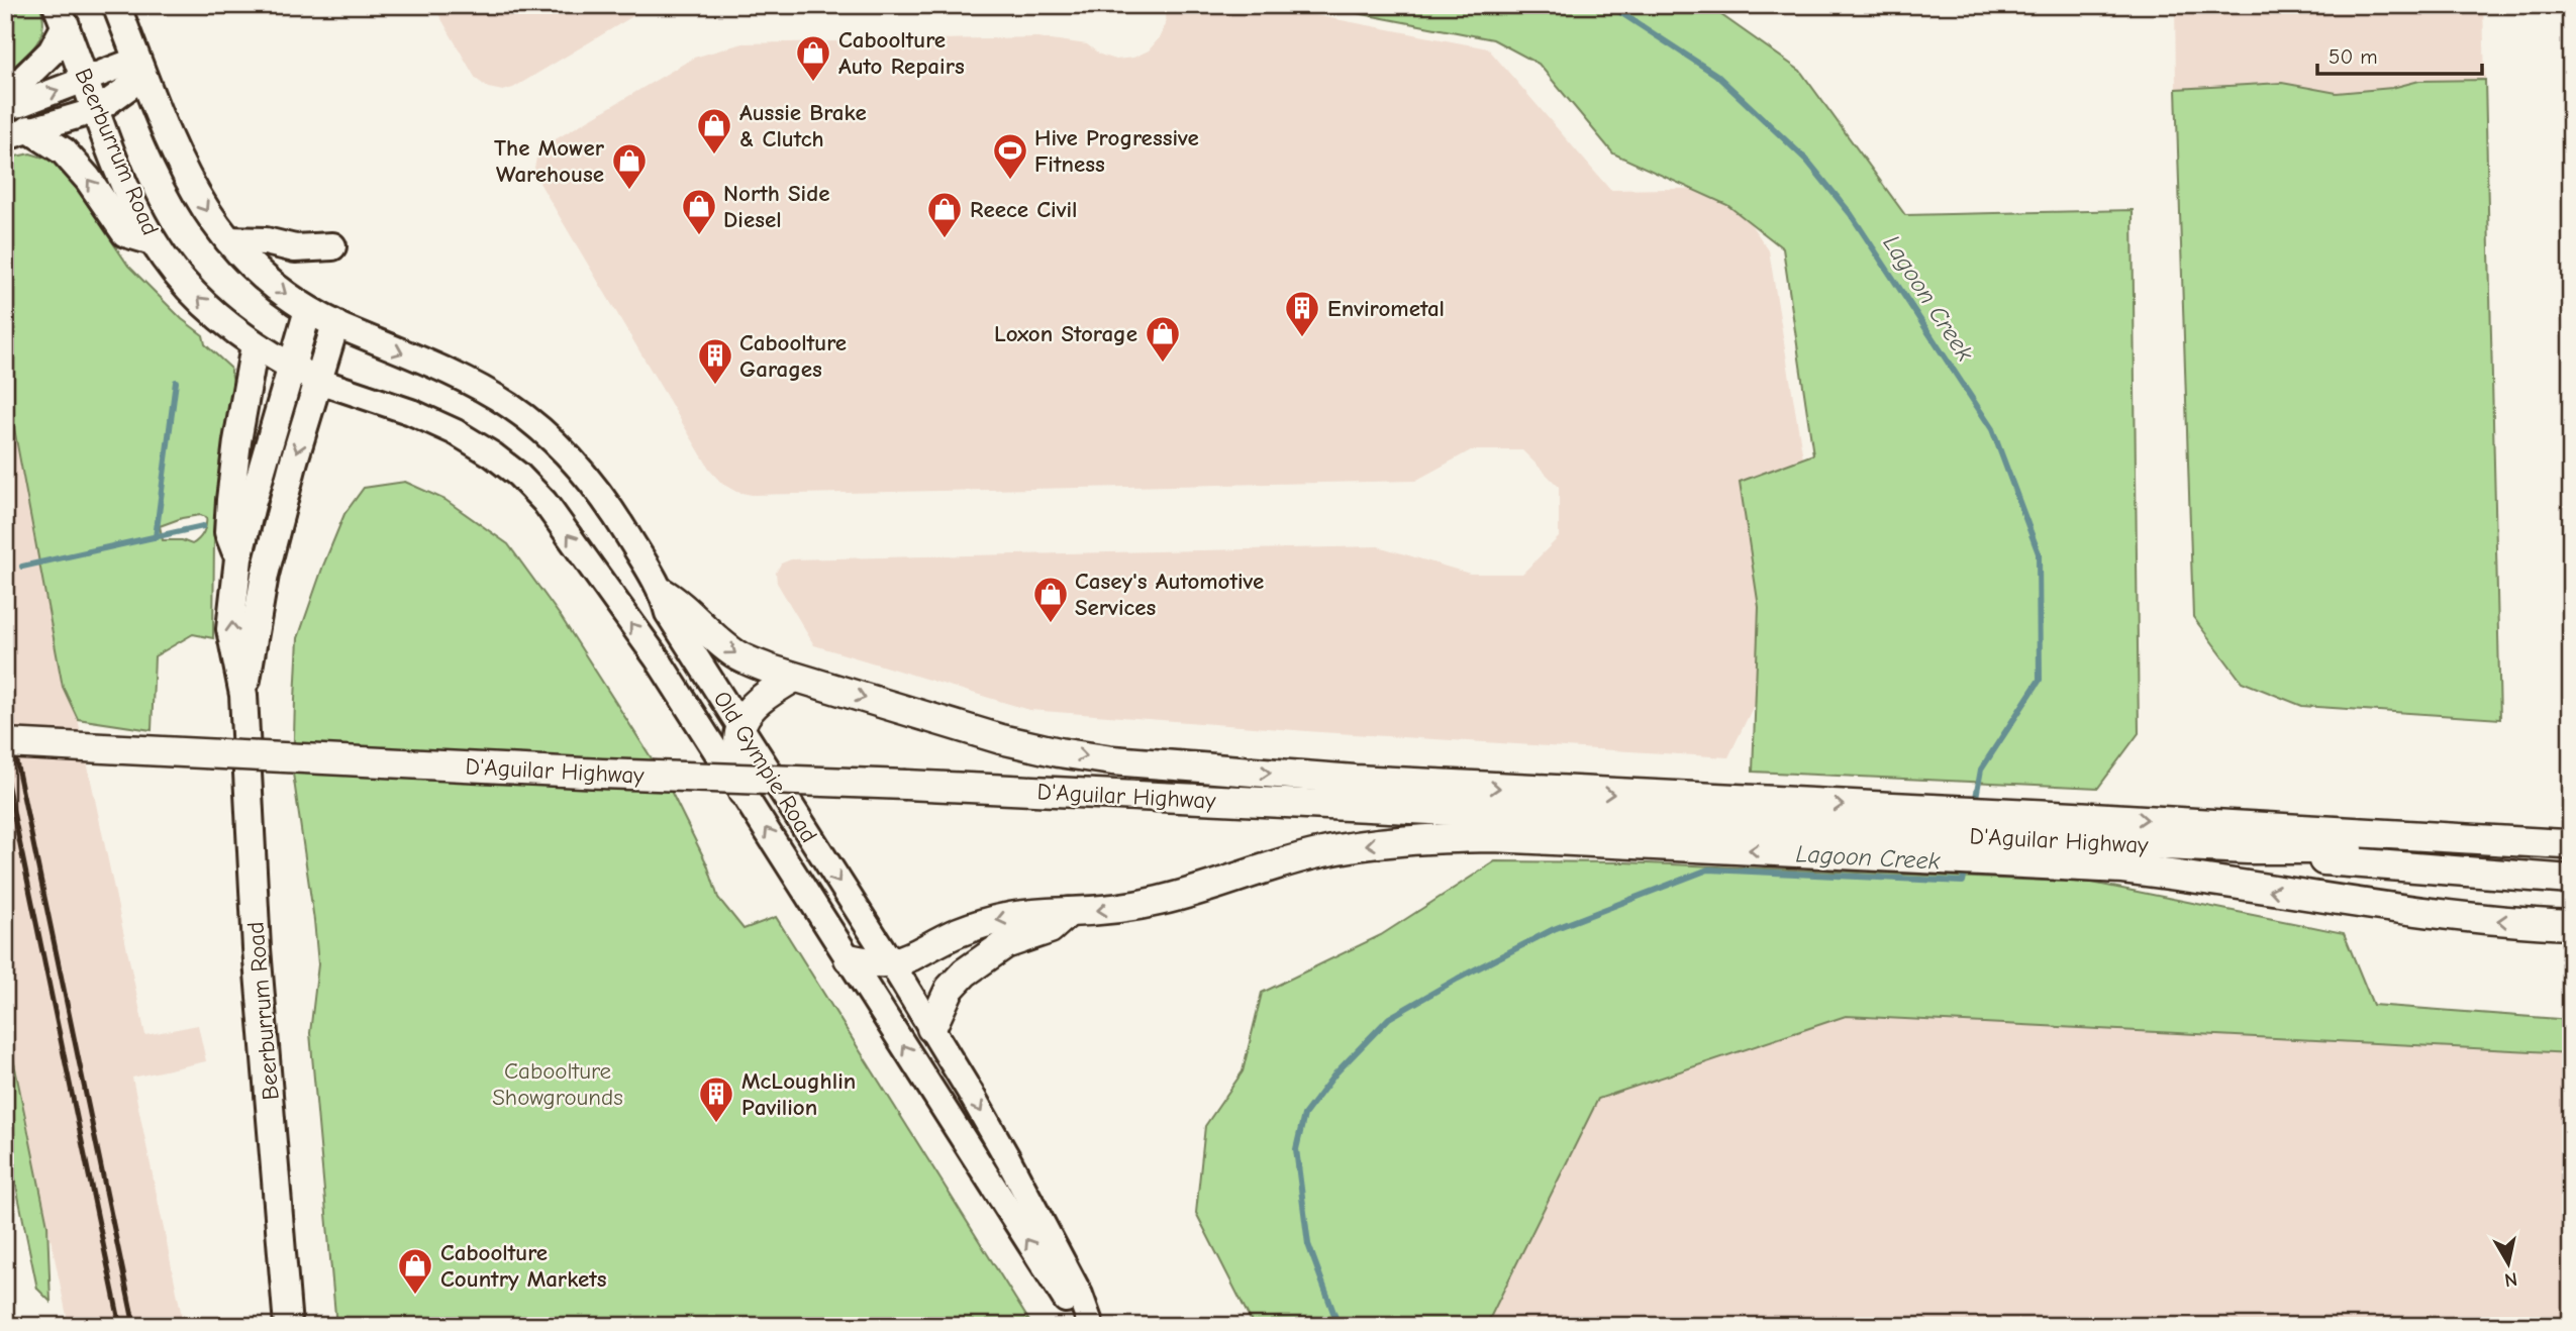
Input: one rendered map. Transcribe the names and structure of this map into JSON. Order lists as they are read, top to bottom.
{
  "streets": {
    "highway": ["D'Aguilar Highway"],
    "main road": ["Beerburrum Road", "Old Gympie Road"]
  },
  "crossings": [
    ["Beerburrum Road", "Old Gympie Road"]
  ],
  "water": ["Lagoon Creek"],
  "parks": ["Caboolture Showgrounds"],
  "places": {
    "shop": [
      "Caboolture Auto Repairs",
      "Aussie Brake & Clutch",
      "The Mower Warehouse",
      "North Side Diesel",
      "Reece Civil",
      "Loxon Storage",
      "Casey's Automotive Services",
      "Caboolture Country Markets"
    ],
    "sports": ["Hive Progressive Fitness"],
    "building": ["Envirometal", "Caboolture Garages", "McLoughlin Pavilion"]
  },
  "scale_bar": "50 m",
  "north": "bottom"
}
